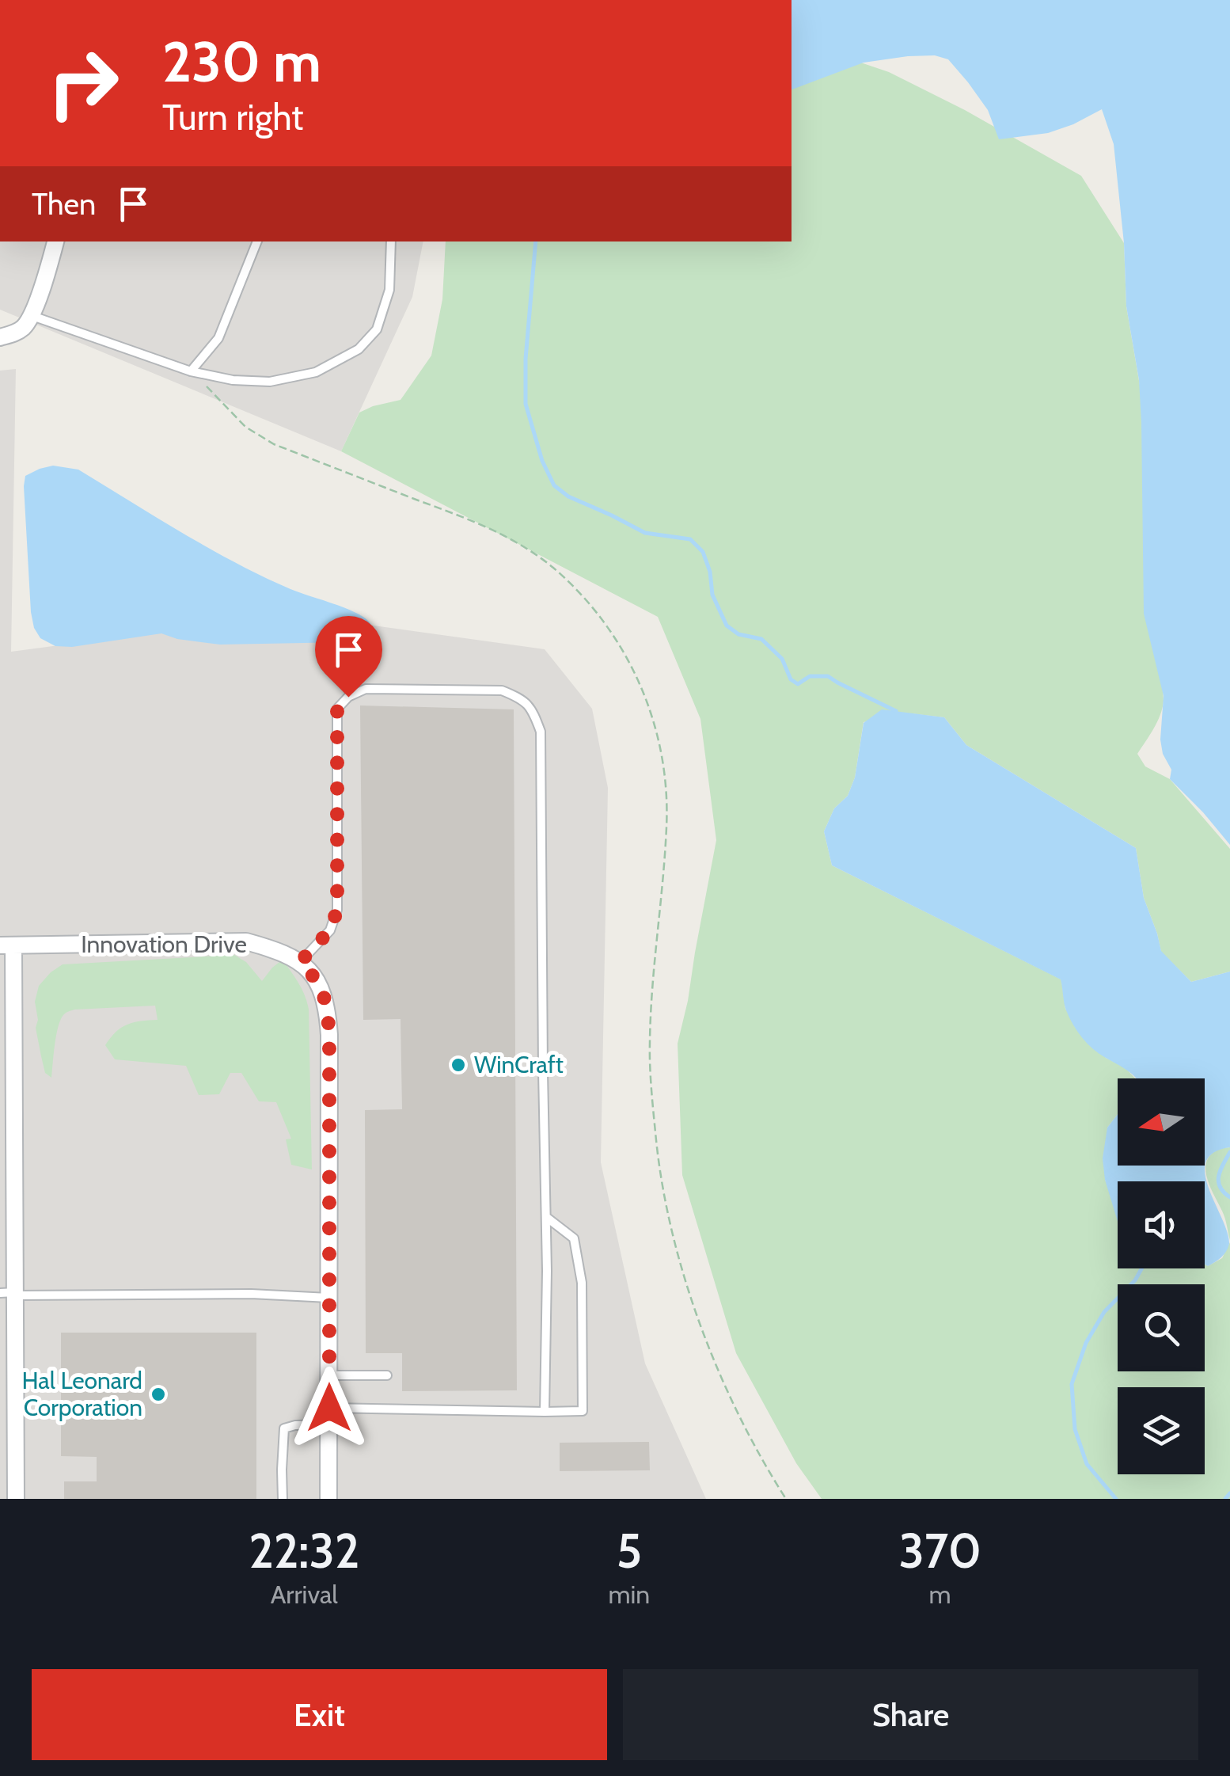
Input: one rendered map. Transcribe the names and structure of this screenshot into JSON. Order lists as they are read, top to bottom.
{
  "streets": {
    "street": ["Innovation Drive"]
  },
  "places": ["WinCraft", "Hal Leonard Corporation"],
  "north": "left",
  "page": {
    "turn": ["230 m", "Turn right"],
    "then": "Then",
    "eta": [
      "22:32",
      "Arrival",
      "5",
      "min",
      "370",
      "m"
    ],
    "buttons": ["Exit", "Share"]
  }
}
